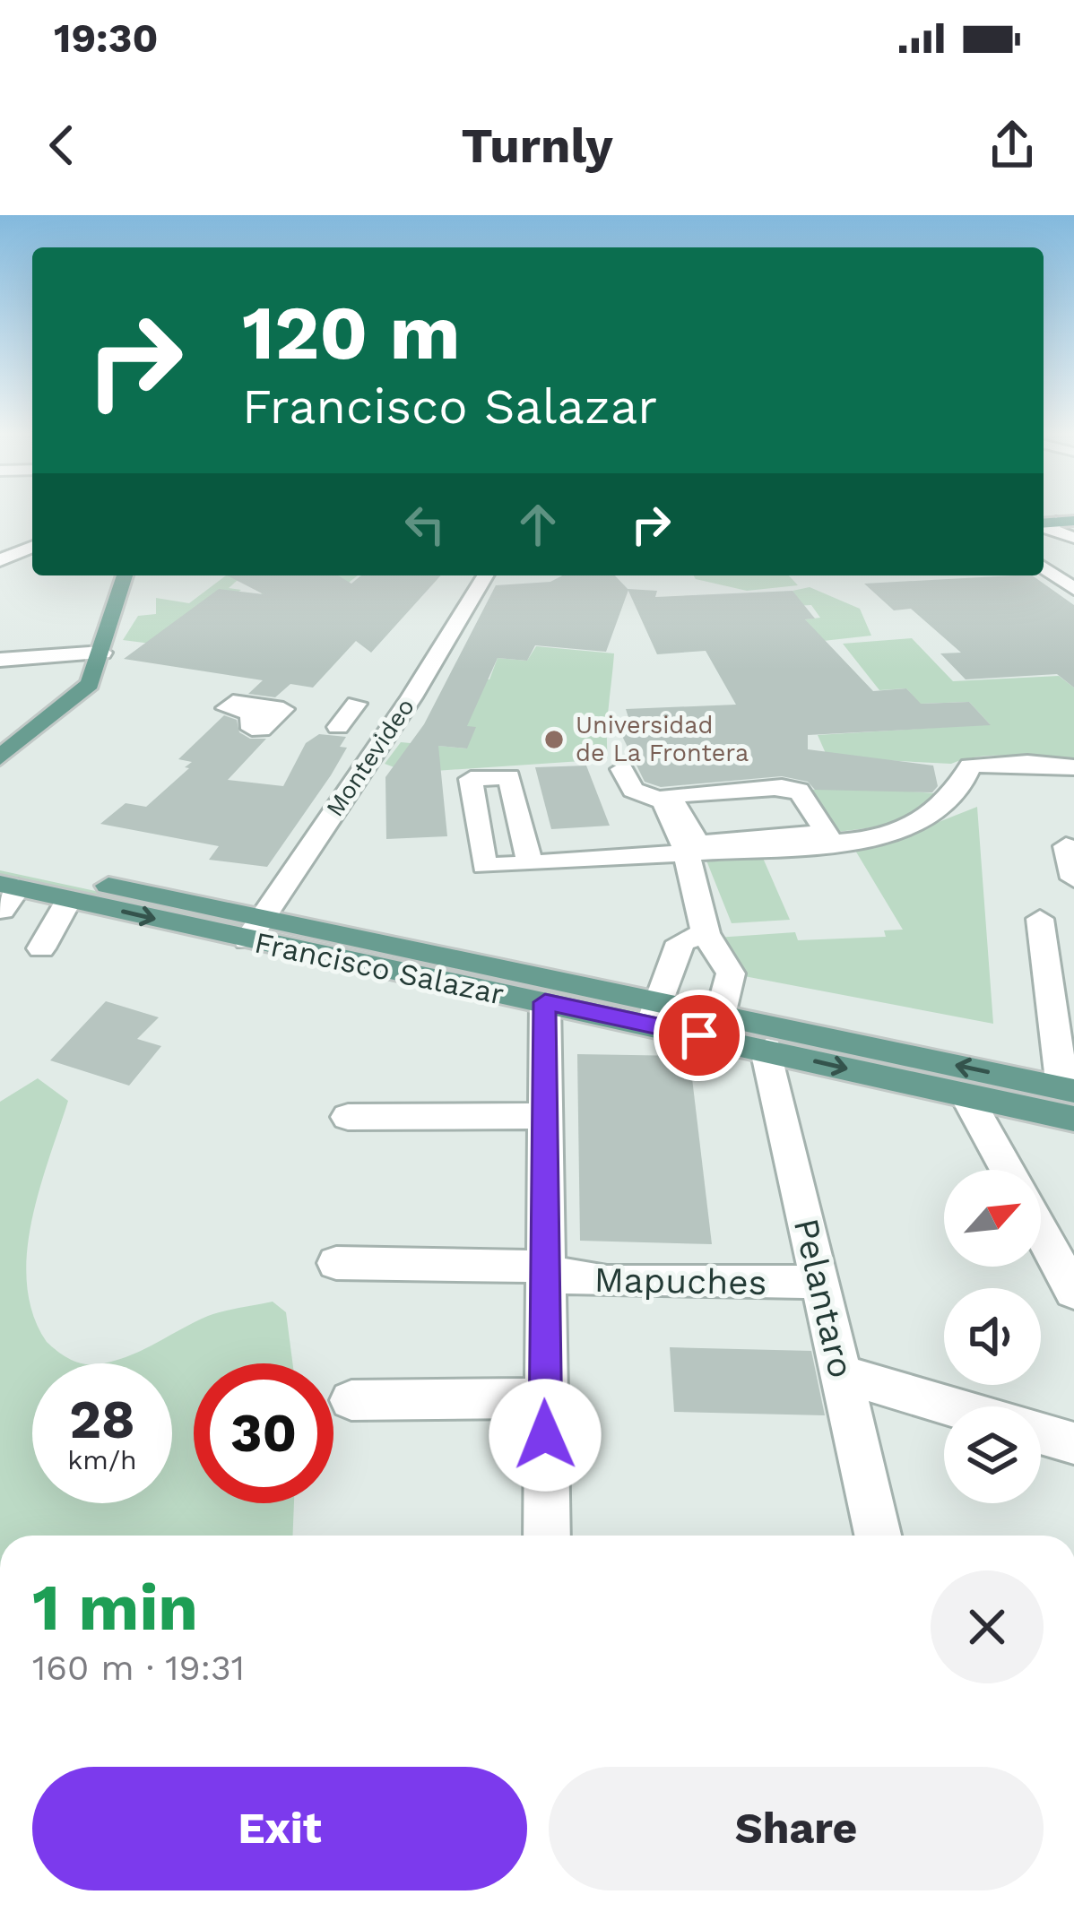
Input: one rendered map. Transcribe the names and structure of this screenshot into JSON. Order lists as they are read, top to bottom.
{
  "streets": {
    "main road": ["Francisco Salazar"],
    "street": ["Montevideo", "Mapuches", "Pelantaro"]
  },
  "crossings": [
    ["Montevideo", "Francisco Salazar"],
    ["Francisco Salazar", "Pelantaro"],
    ["Mapuches", "Pelantaro"]
  ],
  "places": ["Universidad de La Frontera"],
  "north": "top right",
  "page": {
    "status": "19:30",
    "header": "Turnly",
    "turn": ["120 m", "Francisco Salazar"],
    "speed": "28 km/h",
    "limit": "30",
    "heading": ["1 min", "160 m · 19:31"],
    "buttons": ["Exit", "Share"]
  }
}
